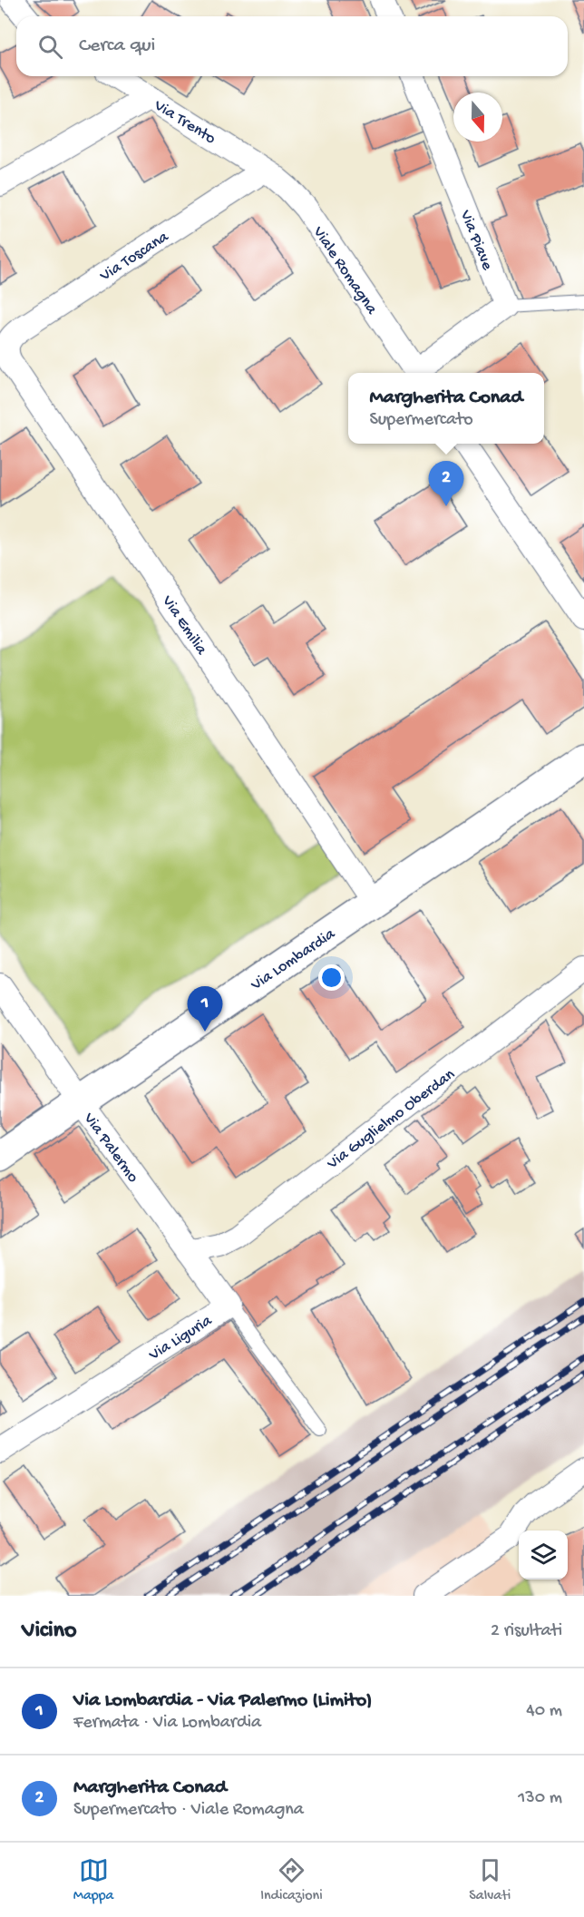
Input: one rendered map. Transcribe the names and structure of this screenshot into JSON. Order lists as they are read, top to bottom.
{
  "streets": {
    "street": [
      "Via Trento",
      "Via Piave",
      "Via Toscana",
      "Viale Romagna",
      "Via Emilia",
      "Via Lombardia",
      "Via Guglielmo Oberdan",
      "Via Palermo",
      "Via Liguria"
    ]
  },
  "crossings": [
    ["Via Trento", "Via Toscana"],
    ["Via Trento", "Viale Romagna"],
    ["Via Toscana", "Viale Romagna"],
    ["Via Toscana", "Via Emilia"],
    ["Via Emilia", "Via Lombardia"],
    ["Via Lombardia", "Via Palermo"],
    ["Via Guglielmo Oberdan", "Via Palermo"],
    ["Via Palermo", "Via Liguria"]
  ],
  "north": "bottom",
  "page": {
    "search": "Cerca qui",
    "popup": ["Margherita Conad", "Supermercato"],
    "pins": ["2", "1"],
    "heading": ["Vicino", "2 risultati"],
    "list": [
      {
        "mark": "1",
        "name": "Via Lombardia - Via Palermo (Limito)",
        "note": "Fermata · Via Lombardia",
        "value": "40 m"
      },
      {
        "mark": "2",
        "name": "Margherita Conad",
        "note": "Supermercato · Viale Romagna",
        "value": "130 m"
      }
    ],
    "nav": ["Mappa", "Indicazioni", "Salvati"]
  }
}
